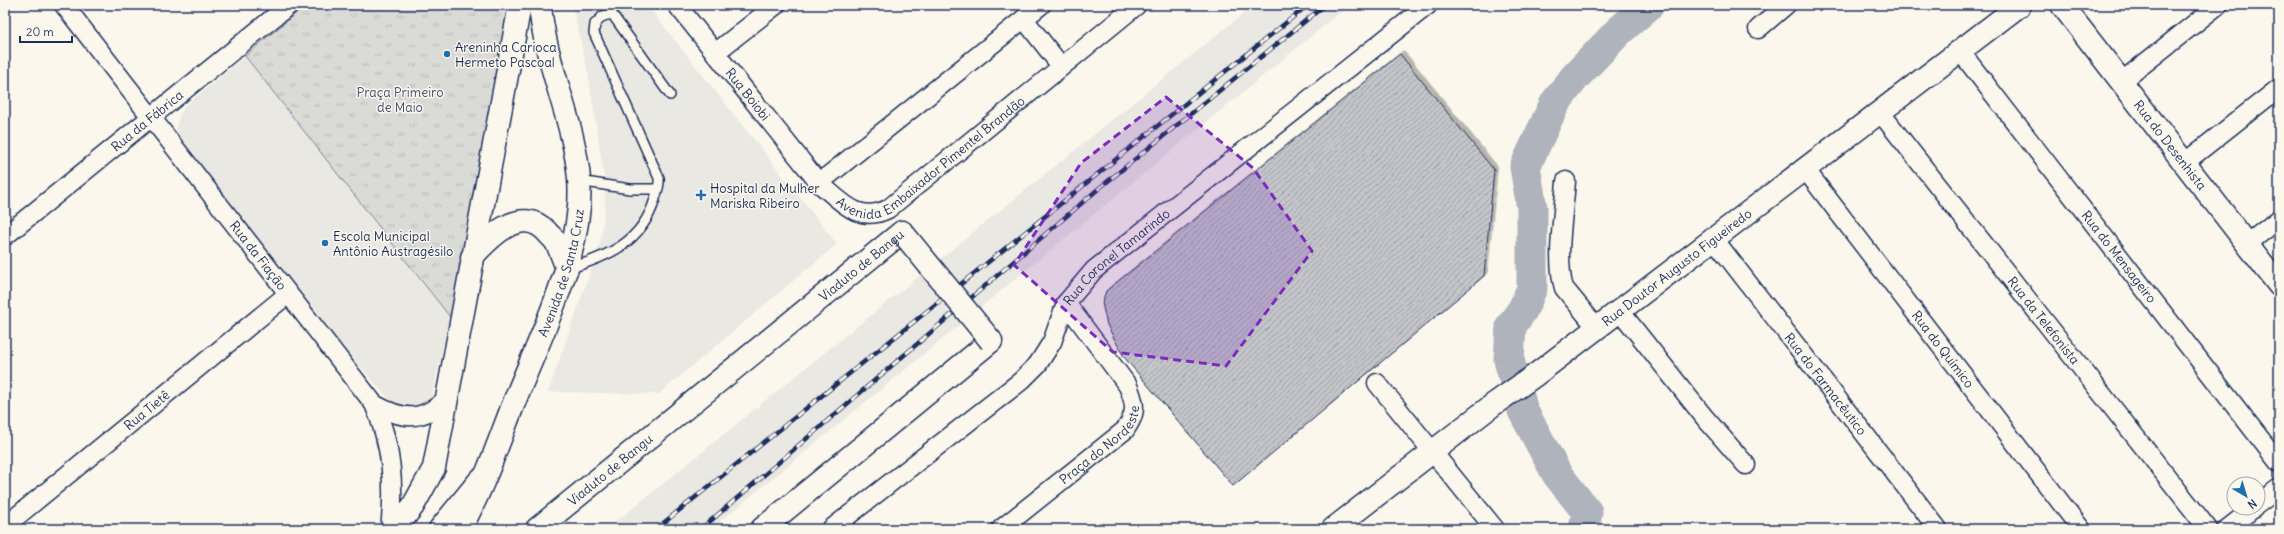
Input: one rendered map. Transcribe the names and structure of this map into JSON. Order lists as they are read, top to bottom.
{
  "streets": {
    "street": [
      "Rua Boiobi",
      "Rua da Fábrica",
      "Avenida Embaixador Pimentel Brandão",
      "Rua do Desenhista",
      "Rua da Fiação",
      "Rua do Mensageiro",
      "Rua Coronel Tamarindo",
      "Rua Doutor Augusto Figueiredo",
      "Viaduto de Bangu",
      "Avenida de Santa Cruz",
      "Rua da Telefonista",
      "Rua do Químico",
      "Rua do Farmacêutico",
      "Rua Tietê",
      "Praça do Nordeste"
    ]
  },
  "crossings": [
    ["Rua Boiobi", "Avenida Embaixador Pimentel Brandão"],
    ["Rua da Fábrica", "Rua da Fiação"],
    ["Rua da Fiação", "Rua Tietê"],
    ["Rua do Mensageiro", "Rua Doutor Augusto Figueiredo"],
    ["Rua Coronel Tamarindo", "Praça do Nordeste"],
    ["Rua Doutor Augusto Figueiredo", "Rua da Telefonista"],
    ["Rua Doutor Augusto Figueiredo", "Rua do Químico"],
    ["Rua Doutor Augusto Figueiredo", "Rua do Farmacêutico"]
  ],
  "parks": ["Praça Primeiro de Maio"],
  "places": {
    "other": ["Areninha Carioca Hermeto Pascoal", "Escola Municipal Antônio Austragésilo"],
    "health": ["Hospital da Mulher Mariska Ribeiro"]
  },
  "scale_bar": "20 m",
  "north": "bottom right"
}
